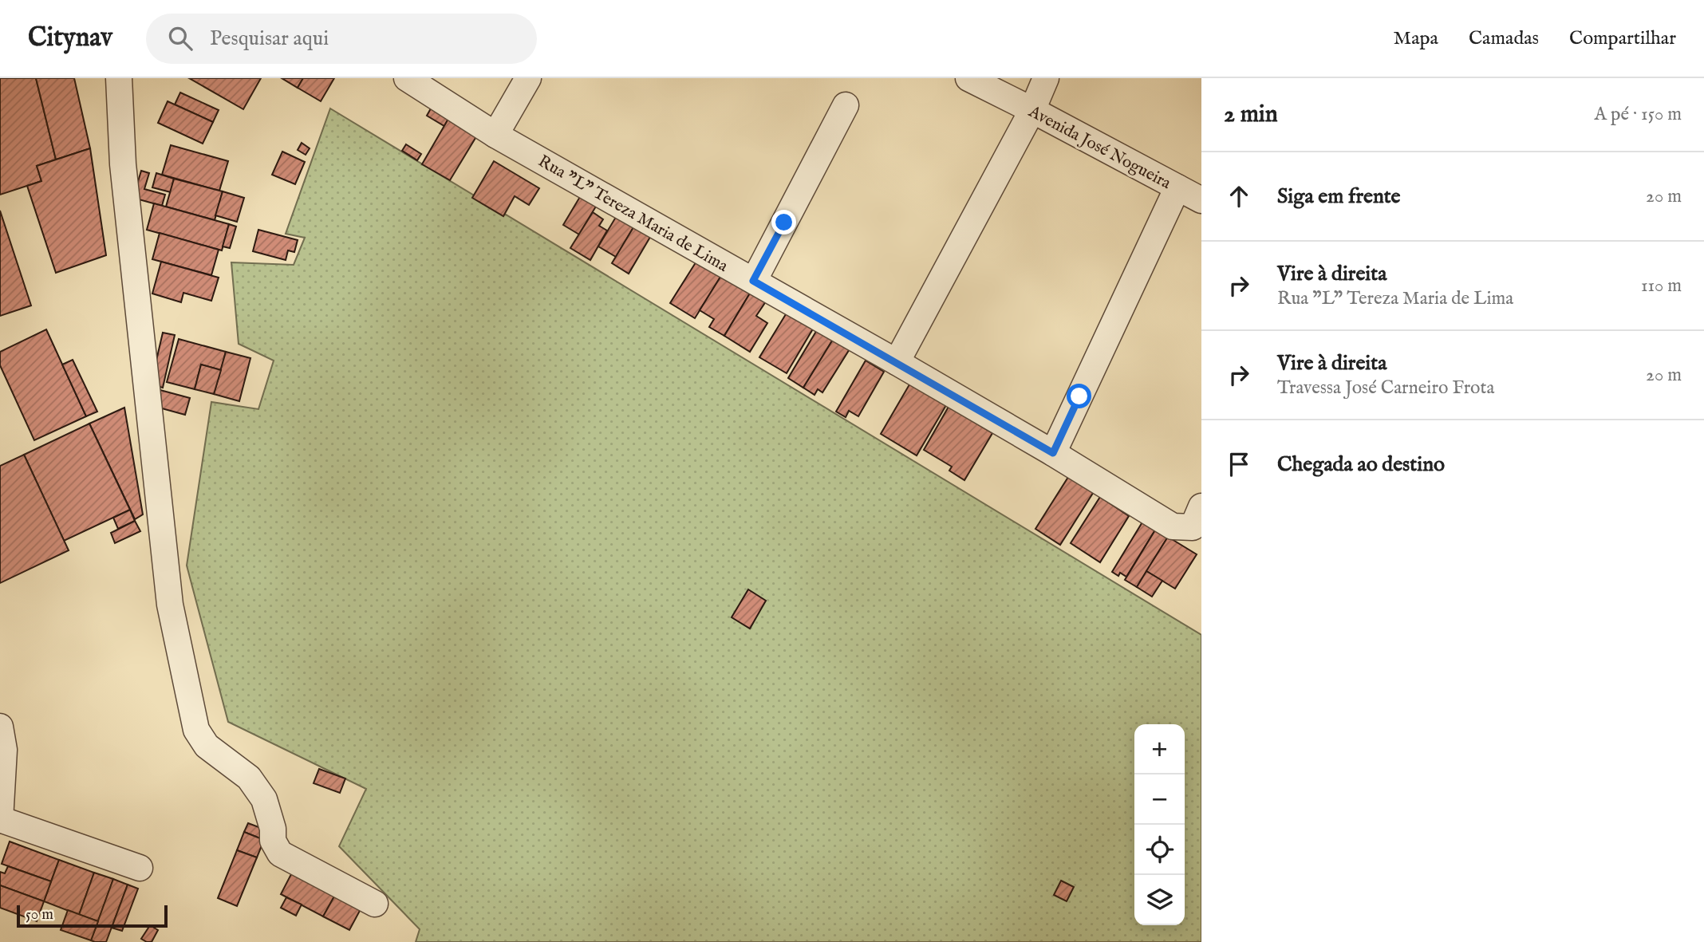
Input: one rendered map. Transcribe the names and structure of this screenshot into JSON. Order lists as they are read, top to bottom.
{
  "streets": {
    "street": ["Avenida José Nogueira", "Rua \"L\" Tereza Maria de Lima"]
  },
  "scale_bar": "50 m",
  "page": {
    "header": "Citynav",
    "search": "Pesquisar aqui",
    "nav": ["Mapa", "Camadas", "Compartilhar"],
    "heading": ["2 min", "A pé · 150 m"],
    "list": [
      ["Siga em frente", "20 m"],
      ["Vire à direita", "Rua \"L\" Tereza Maria de Lima", "110 m"],
      ["Vire à direita", "Travessa José Carneiro Frota", "20 m"],
      "Chegada ao destino"
    ],
    "map_buttons": ["+", "−"],
    "scale": "50 m"
  }
}
